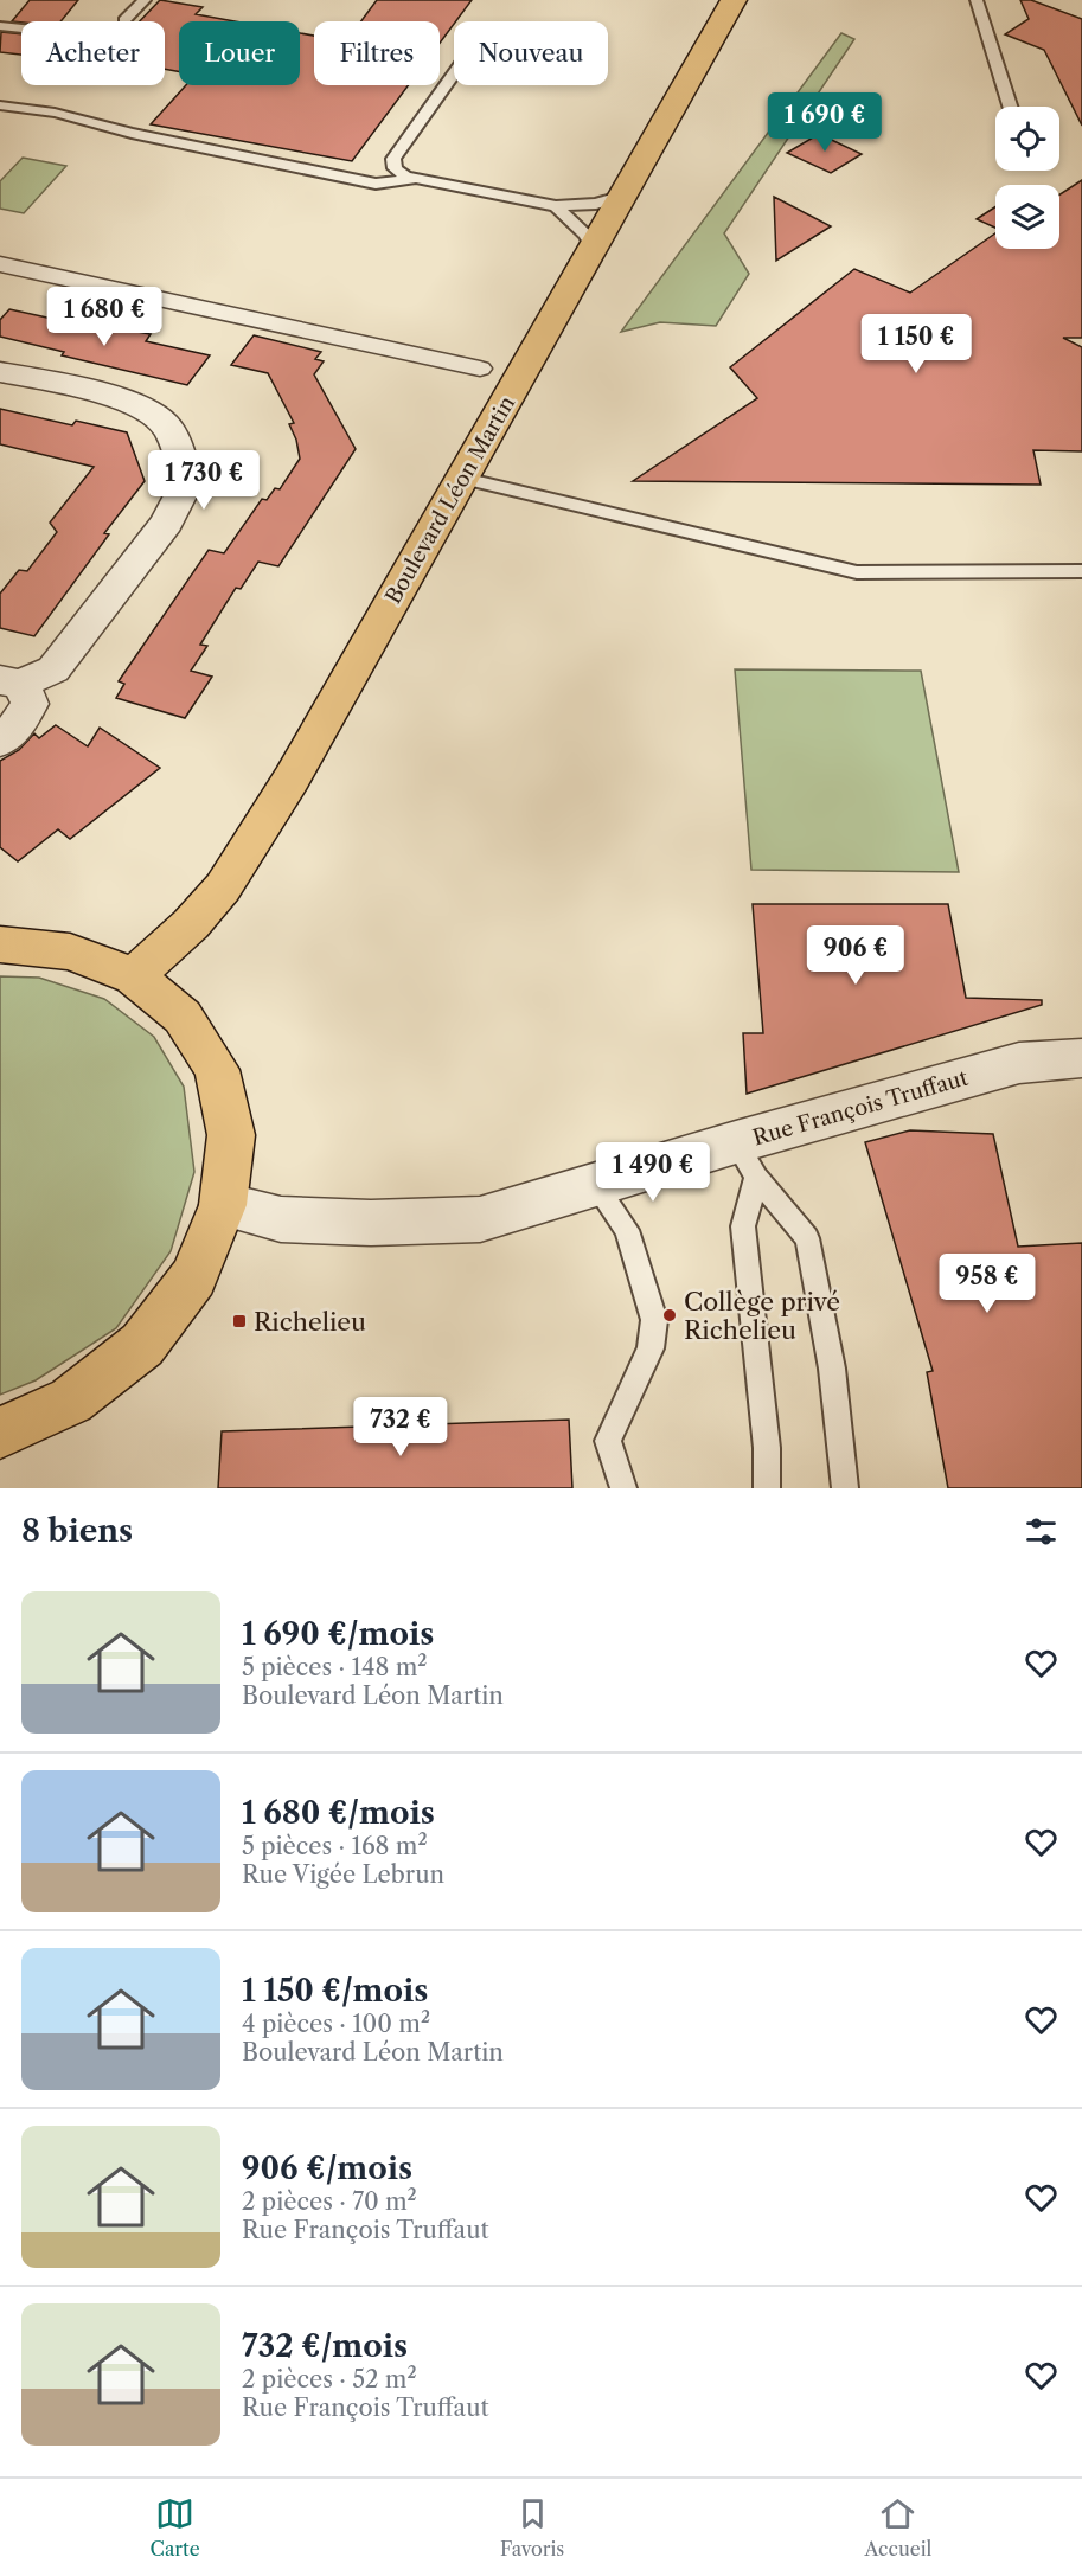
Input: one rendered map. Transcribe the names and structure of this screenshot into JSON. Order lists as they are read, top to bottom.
{
  "streets": {
    "main road": ["Boulevard Léon Martin"],
    "street": ["Rue François Truffaut"]
  },
  "places": {
    "other": ["Collège privé Richelieu"],
    "transit": ["Richelieu"]
  },
  "page": {
    "chip": [
      "Acheter",
      "Louer",
      "Filtres",
      "Nouveau"
    ],
    "price": [
      "1 690 €",
      "1 680 €",
      "1 150 €",
      "1 730 €",
      "906 €",
      "1 490 €",
      "958 €",
      "732 €"
    ],
    "heading": "8 biens",
    "list": [
      {
        "name": "1 690 €/mois",
        "note": "5 pièces · 148 m² · Boulevard Léon Martin"
      },
      {
        "name": "1 680 €/mois",
        "note": "5 pièces · 168 m² · Rue Vigée Lebrun"
      },
      {
        "name": "1 150 €/mois",
        "note": "4 pièces · 100 m² · Boulevard Léon Martin"
      },
      {
        "name": "906 €/mois",
        "note": "2 pièces · 70 m² · Rue François Truffaut"
      },
      {
        "name": "732 €/mois",
        "note": "2 pièces · 52 m² · Rue François Truffaut"
      }
    ],
    "tabs": ["Carte", "Favoris", "Accueil"]
  }
}
